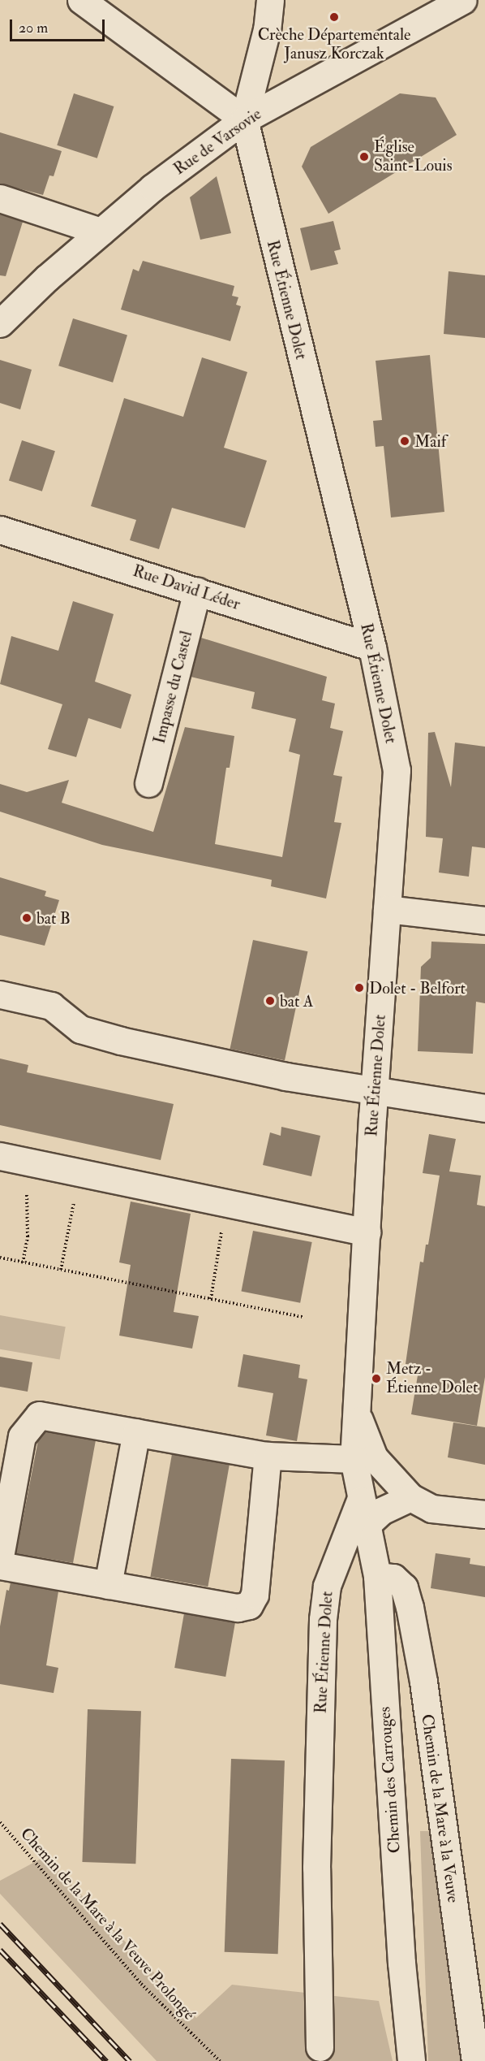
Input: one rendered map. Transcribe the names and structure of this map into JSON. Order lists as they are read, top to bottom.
{
  "streets": {
    "street": [
      "Rue de Varsovie",
      "Rue Étienne Dolet",
      "Rue David Léder",
      "Impasse du Castel",
      "Chemin des Carrouges",
      "Chemin de la Mare à la Veuve"
    ],
    "path": ["Chemin de la Mare à la Veuve Prolongé"]
  },
  "crossings": [
    ["Rue de Varsovie", "Rue Étienne Dolet"],
    ["Rue Étienne Dolet", "Rue David Léder"],
    ["Rue Étienne Dolet", "Chemin des Carrouges"],
    ["Rue David Léder", "Impasse du Castel"],
    ["Chemin des Carrouges", "Chemin de la Mare à la Veuve"]
  ],
  "places": [
    "Crèche Départementale Janusz Korczak",
    "Église Saint-Louis",
    "Maif",
    "bat B",
    "Dolet - Belfort",
    "bat A",
    "Metz - Étienne Dolet"
  ],
  "scale_bar": "20 m"
}
